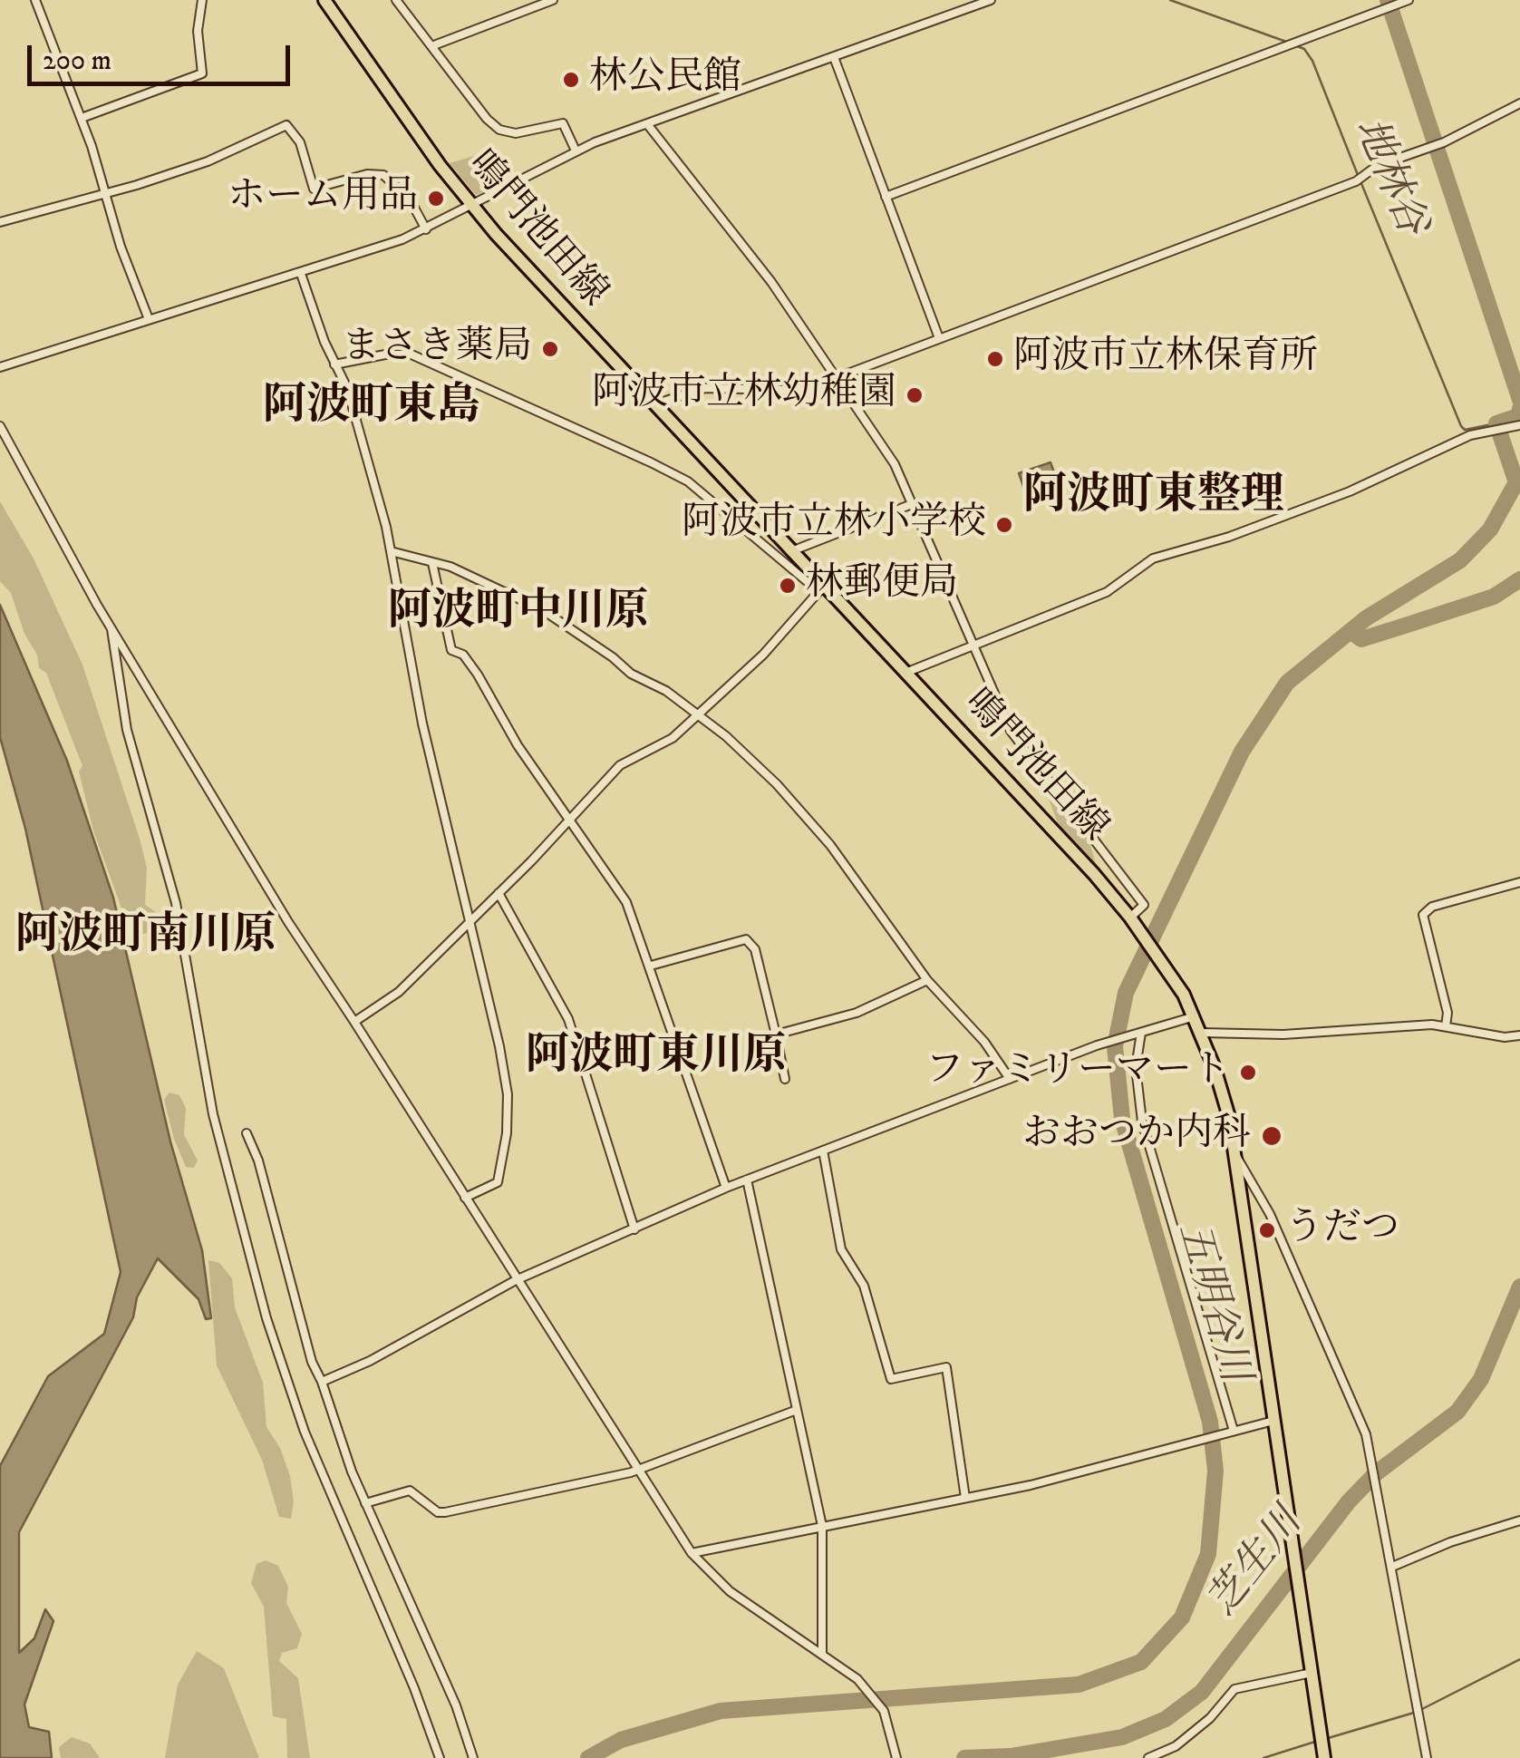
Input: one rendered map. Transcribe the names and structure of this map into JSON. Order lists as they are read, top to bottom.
{
  "streets": {
    "main road": ["鳴門池田線"]
  },
  "districts": [
    "阿波町東島",
    "阿波町東整理",
    "阿波町中川原",
    "阿波町南川原",
    "阿波町東川原"
  ],
  "water": ["地林谷", "五明谷川", "芝生川"],
  "places": [
    "林公民館",
    "ホーム用品",
    "まさき薬局",
    "阿波市立林保育所",
    "阿波市立林幼稚園",
    "阿波市立林小学校",
    "林郵便局",
    "ファミリーマート",
    "おおつか内科",
    "うだつ"
  ],
  "scale_bar": "200 m"
}
